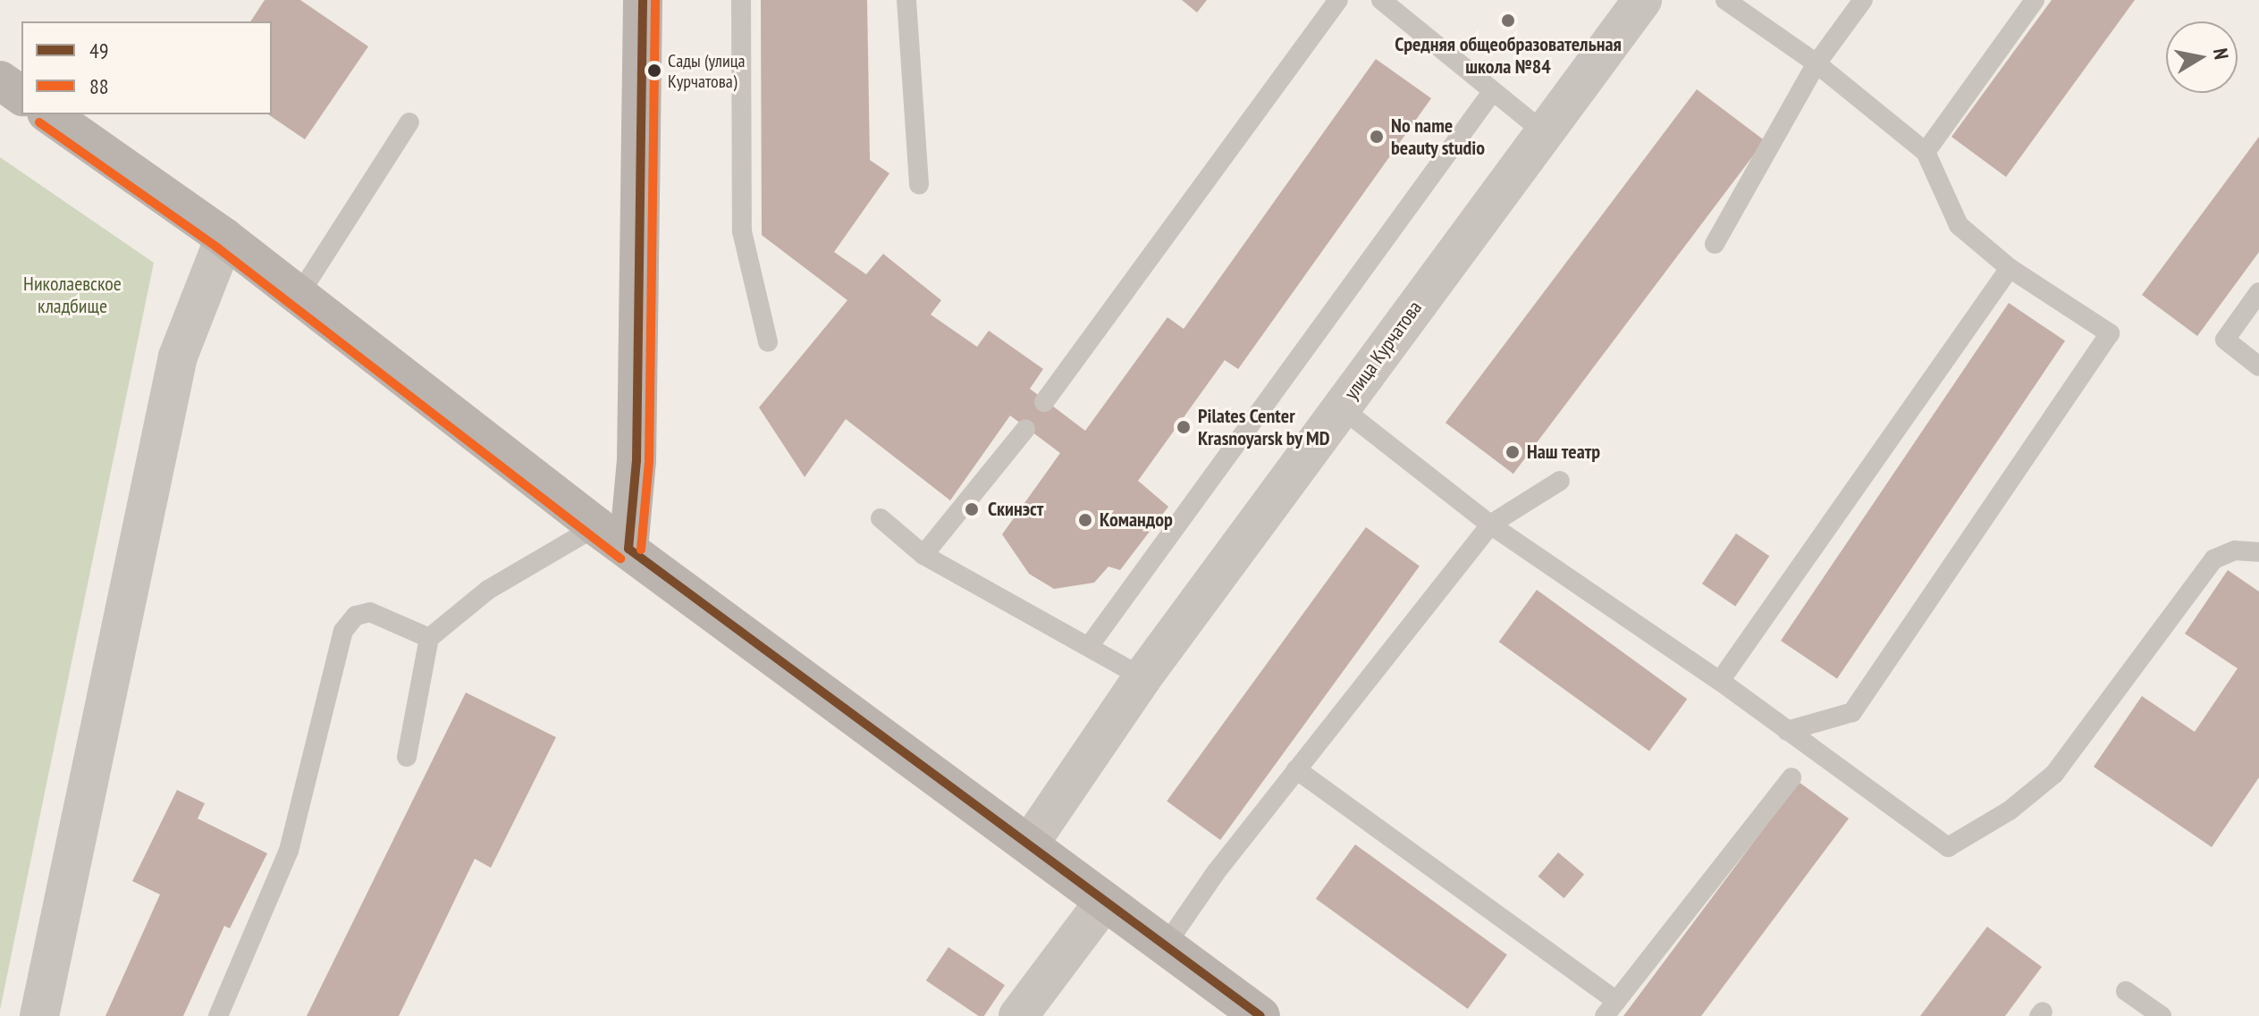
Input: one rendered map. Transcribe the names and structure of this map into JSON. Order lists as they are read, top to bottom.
{
  "streets": {
    "street": ["улица Курчатова"]
  },
  "parks": ["Николаевское кладбище"],
  "places": [
    "Средняя общеобразовательная школа №84",
    "Сады (улица Курчатова)",
    "No name beauty studio",
    "Pilates Center Krasnoyarsk by MD",
    "Наш театр",
    "Скинэст",
    "Командор"
  ],
  "lines": ["transit line 49", "transit line 88"],
  "legend": ["49", "88"],
  "north": "right"
}
